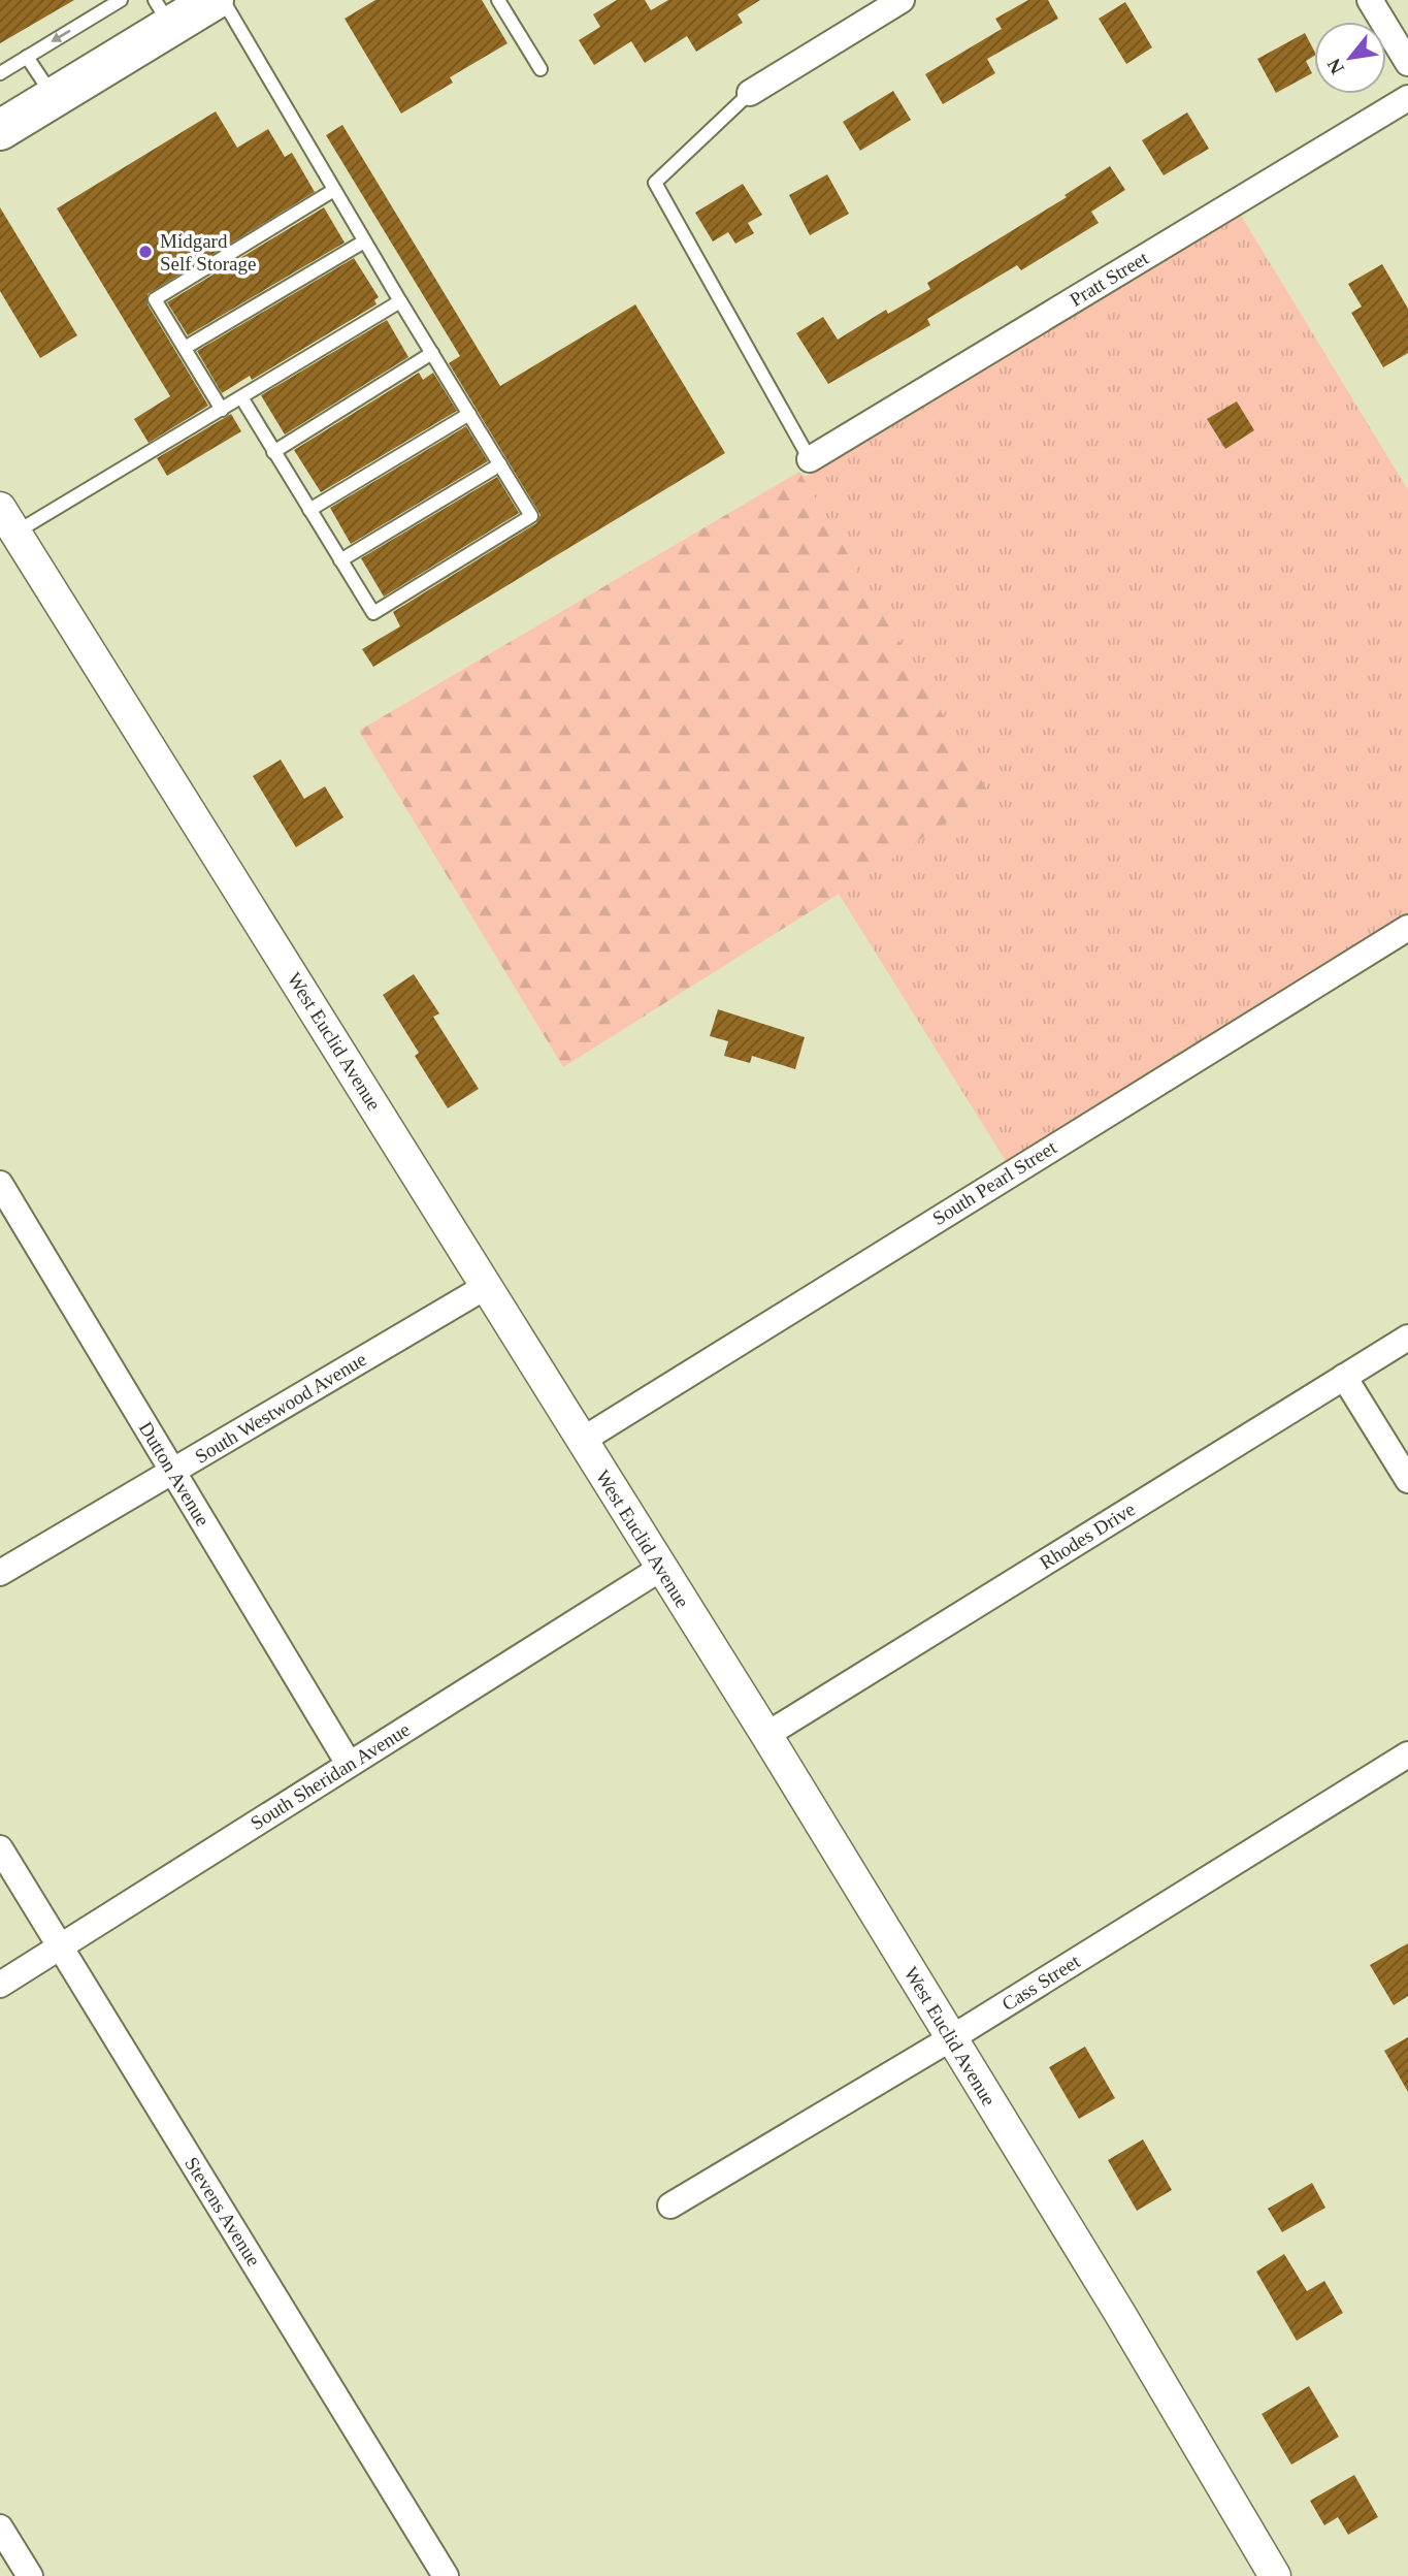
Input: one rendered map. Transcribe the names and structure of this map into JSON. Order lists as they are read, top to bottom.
{
  "streets": {
    "street": [
      "Pratt Street",
      "West Euclid Avenue",
      "South Pearl Street",
      "South Westwood Avenue",
      "Dutton Avenue",
      "Rhodes Drive",
      "South Sheridan Avenue",
      "Cass Street",
      "Stevens Avenue"
    ]
  },
  "crossings": [
    ["West Euclid Avenue", "South Pearl Street"],
    ["West Euclid Avenue", "South Westwood Avenue"],
    ["West Euclid Avenue", "Rhodes Drive"],
    ["West Euclid Avenue", "South Sheridan Avenue"],
    ["West Euclid Avenue", "Cass Street"],
    ["South Westwood Avenue", "Dutton Avenue"],
    ["Dutton Avenue", "South Sheridan Avenue"],
    ["South Sheridan Avenue", "Stevens Avenue"]
  ],
  "places": ["Midgard Self Storage"],
  "north": "bottom left"
}
